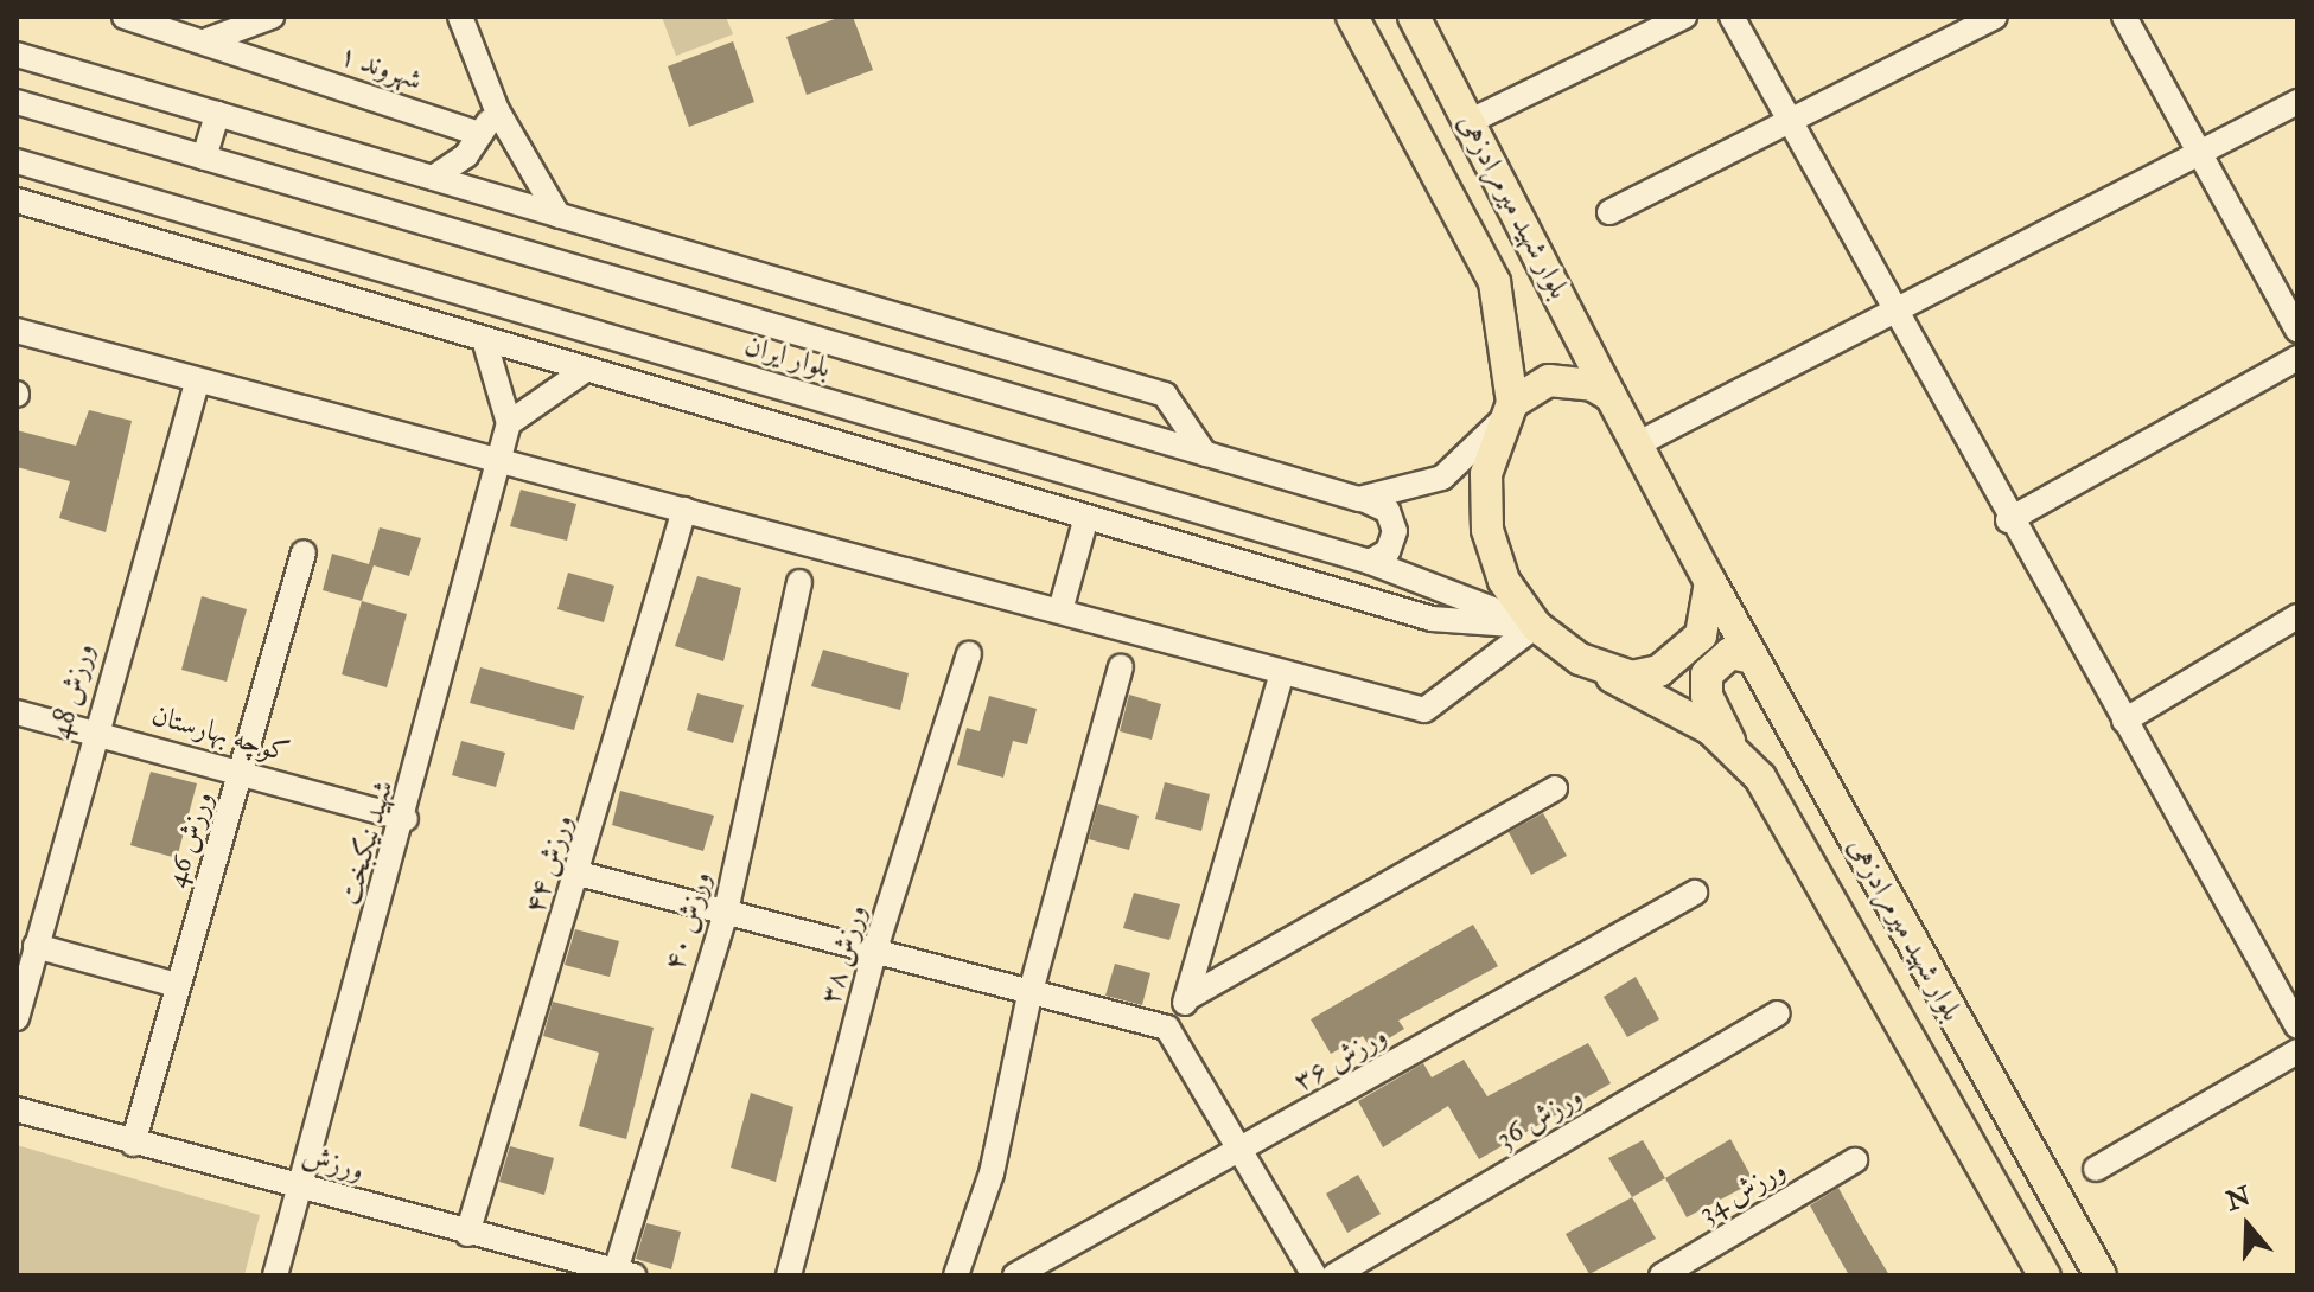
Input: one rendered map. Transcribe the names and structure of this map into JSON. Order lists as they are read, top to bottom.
{
  "streets": {
    "main road": ["بلوار شهید میرمرادزهی"],
    "street": [
      "شهروند ۱",
      "بلوار ایران",
      "ورزش 48",
      "کوچه بهارستان",
      "ورزش 46",
      "شهید نیکبخت",
      "ورزش ۴۴",
      "ورزش ۴۰",
      "ورزش ۳۸",
      "ورزش ۳۶",
      "ورزش 36",
      "ورزش",
      "ورزش 34"
    ]
  },
  "crossings": [
    ["بلوار شهید میرمرادزهی", "بلوار ایران"],
    ["ورزش 48", "کوچه بهارستان"],
    ["کوچه بهارستان", "ورزش 46"],
    ["کوچه بهارستان", "شهید نیکبخت"],
    ["ورزش 46", "ورزش"],
    ["شهید نیکبخت", "ورزش"],
    ["ورزش ۴۴", "ورزش"],
    ["ورزش ۴۰", "ورزش"]
  ],
  "north": "top"
}
